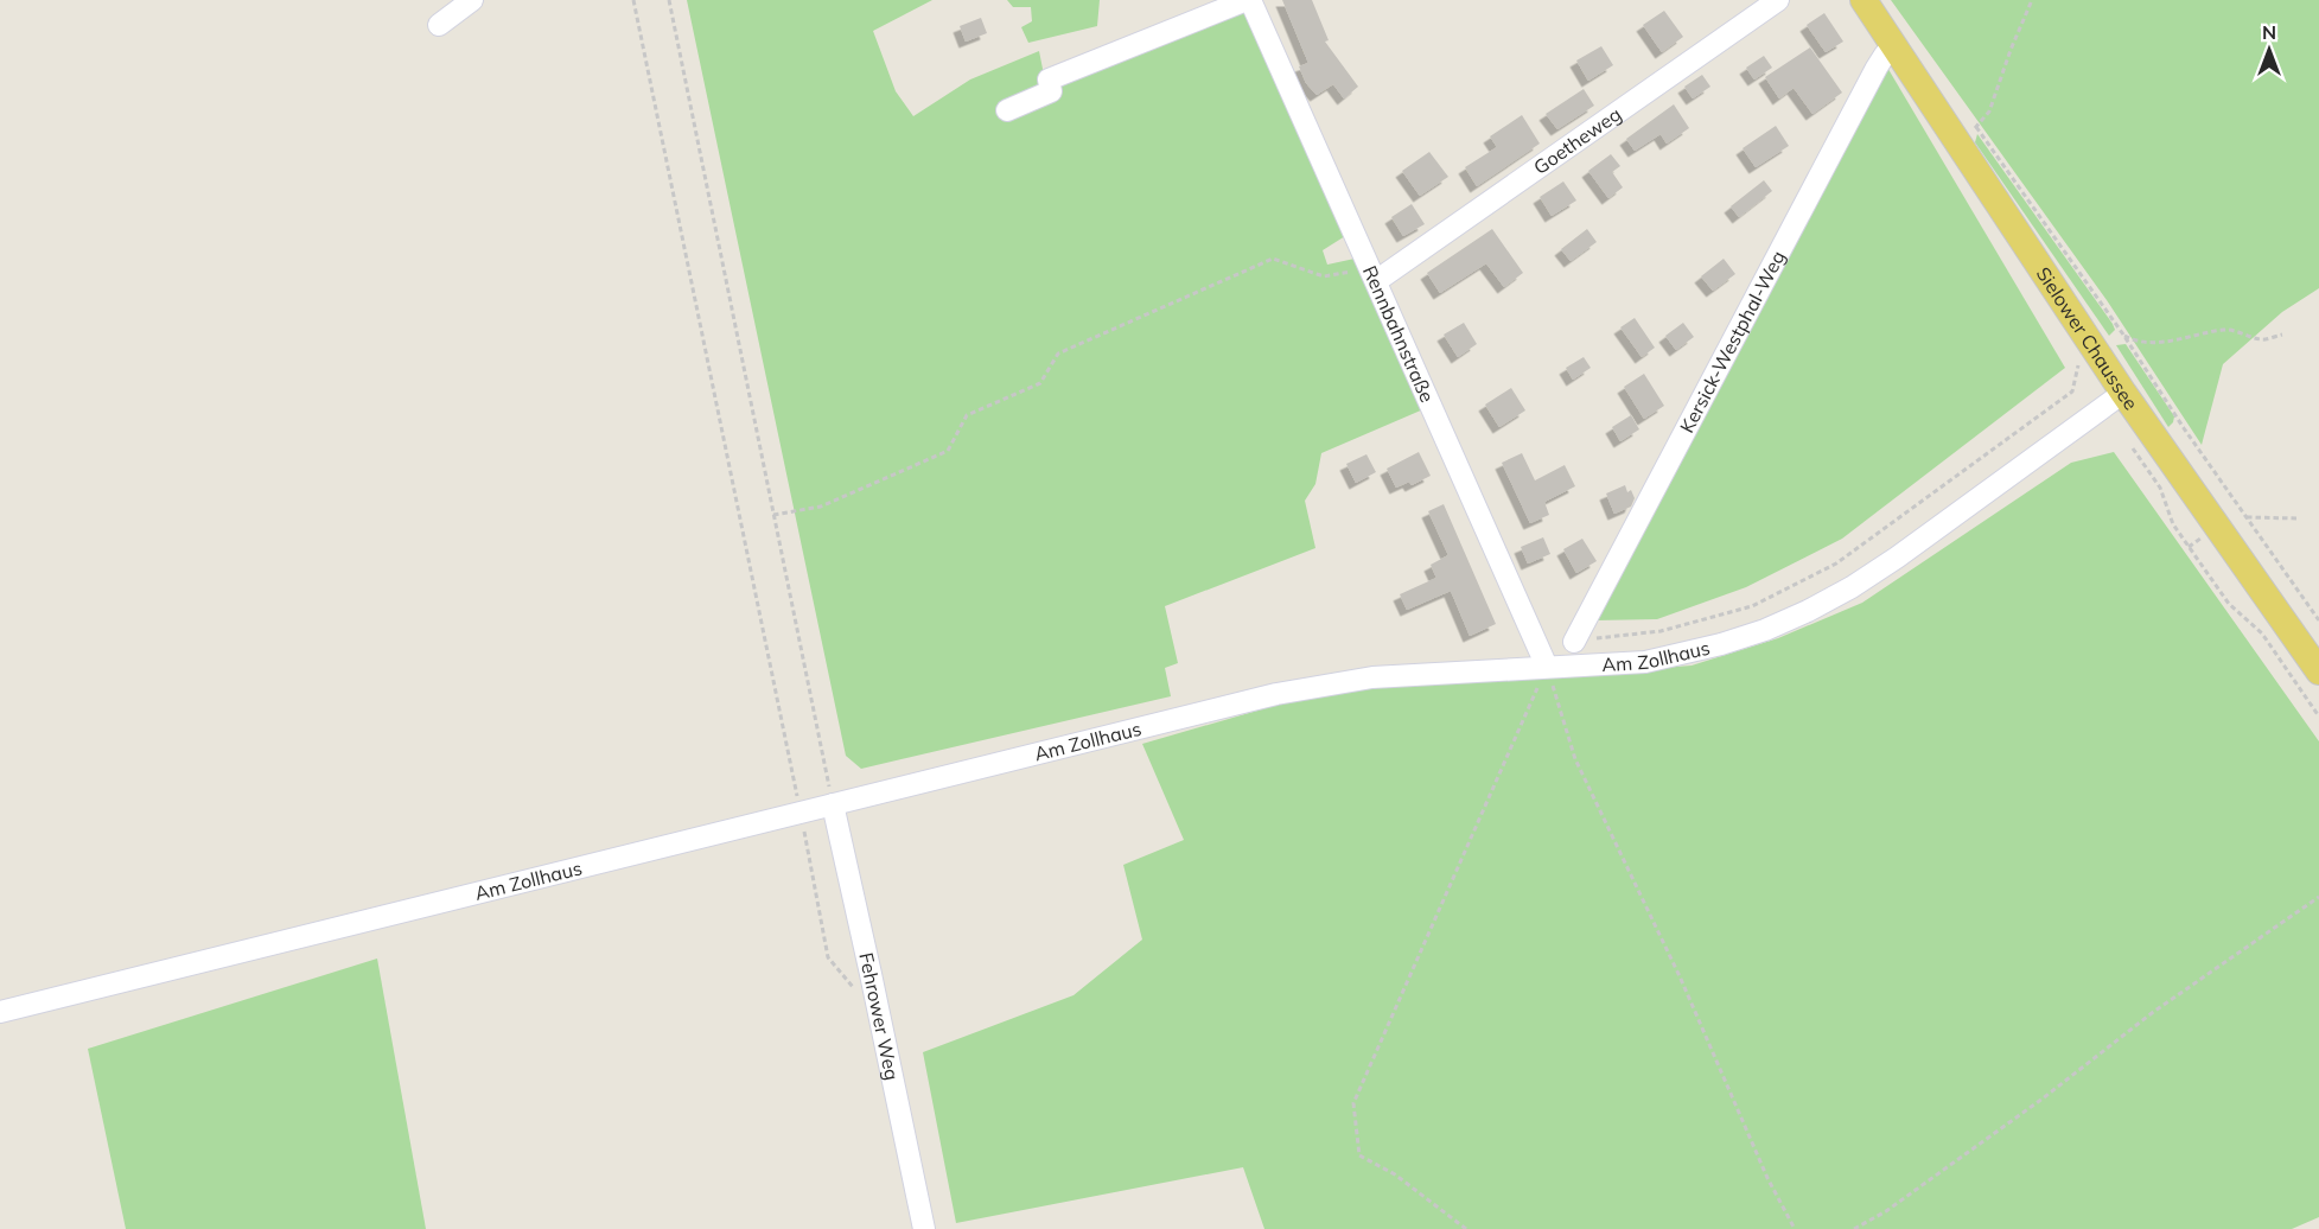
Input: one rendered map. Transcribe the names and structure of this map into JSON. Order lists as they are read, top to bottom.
{
  "streets": {
    "main road": ["Sielower Chaussee"],
    "street": [
      "Goetheweg",
      "Rennbahnstraße",
      "Kersick-Westphal-Weg",
      "Am Zollhaus",
      "Fehrower Weg"
    ]
  },
  "crossings": [
    ["Goetheweg", "Rennbahnstraße"],
    ["Rennbahnstraße", "Am Zollhaus"],
    ["Sielower Chaussee", "Kersick-Westphal-Weg"],
    ["Sielower Chaussee", "Am Zollhaus"],
    ["Am Zollhaus", "Fehrower Weg"]
  ],
  "north": "top"
}
